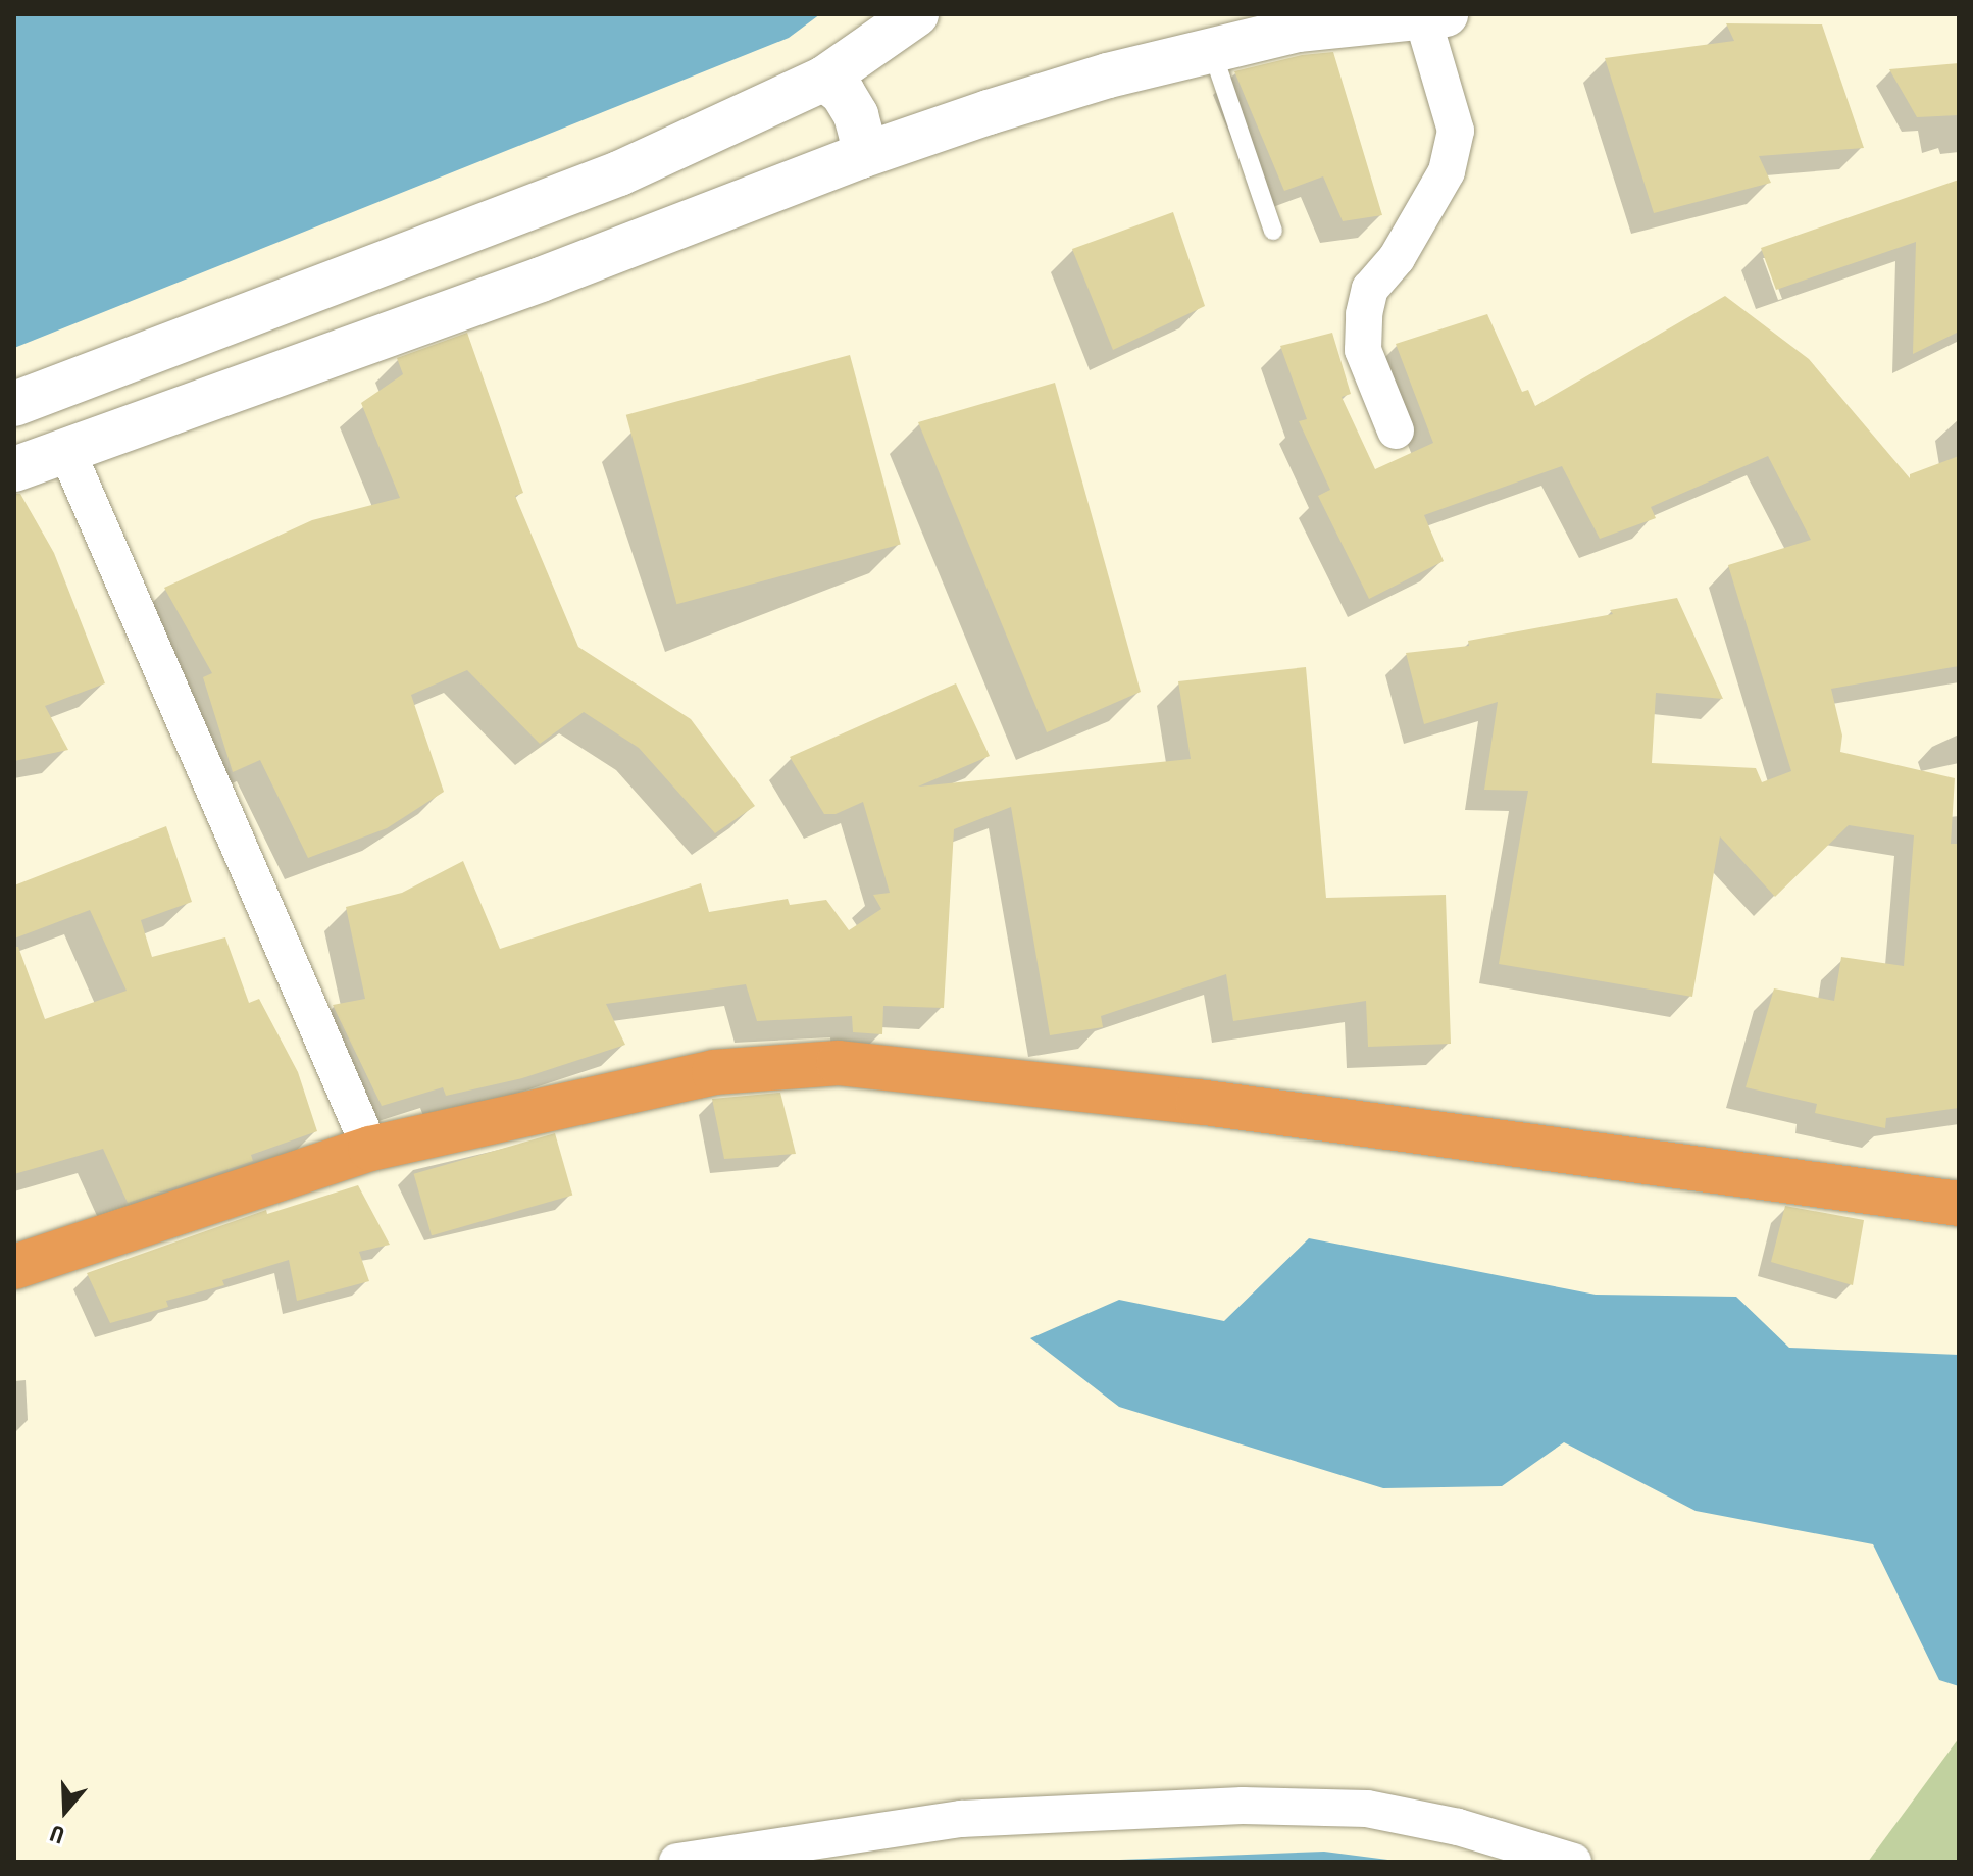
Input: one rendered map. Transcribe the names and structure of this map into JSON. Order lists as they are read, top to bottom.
{
  "north": "bottom"
}
